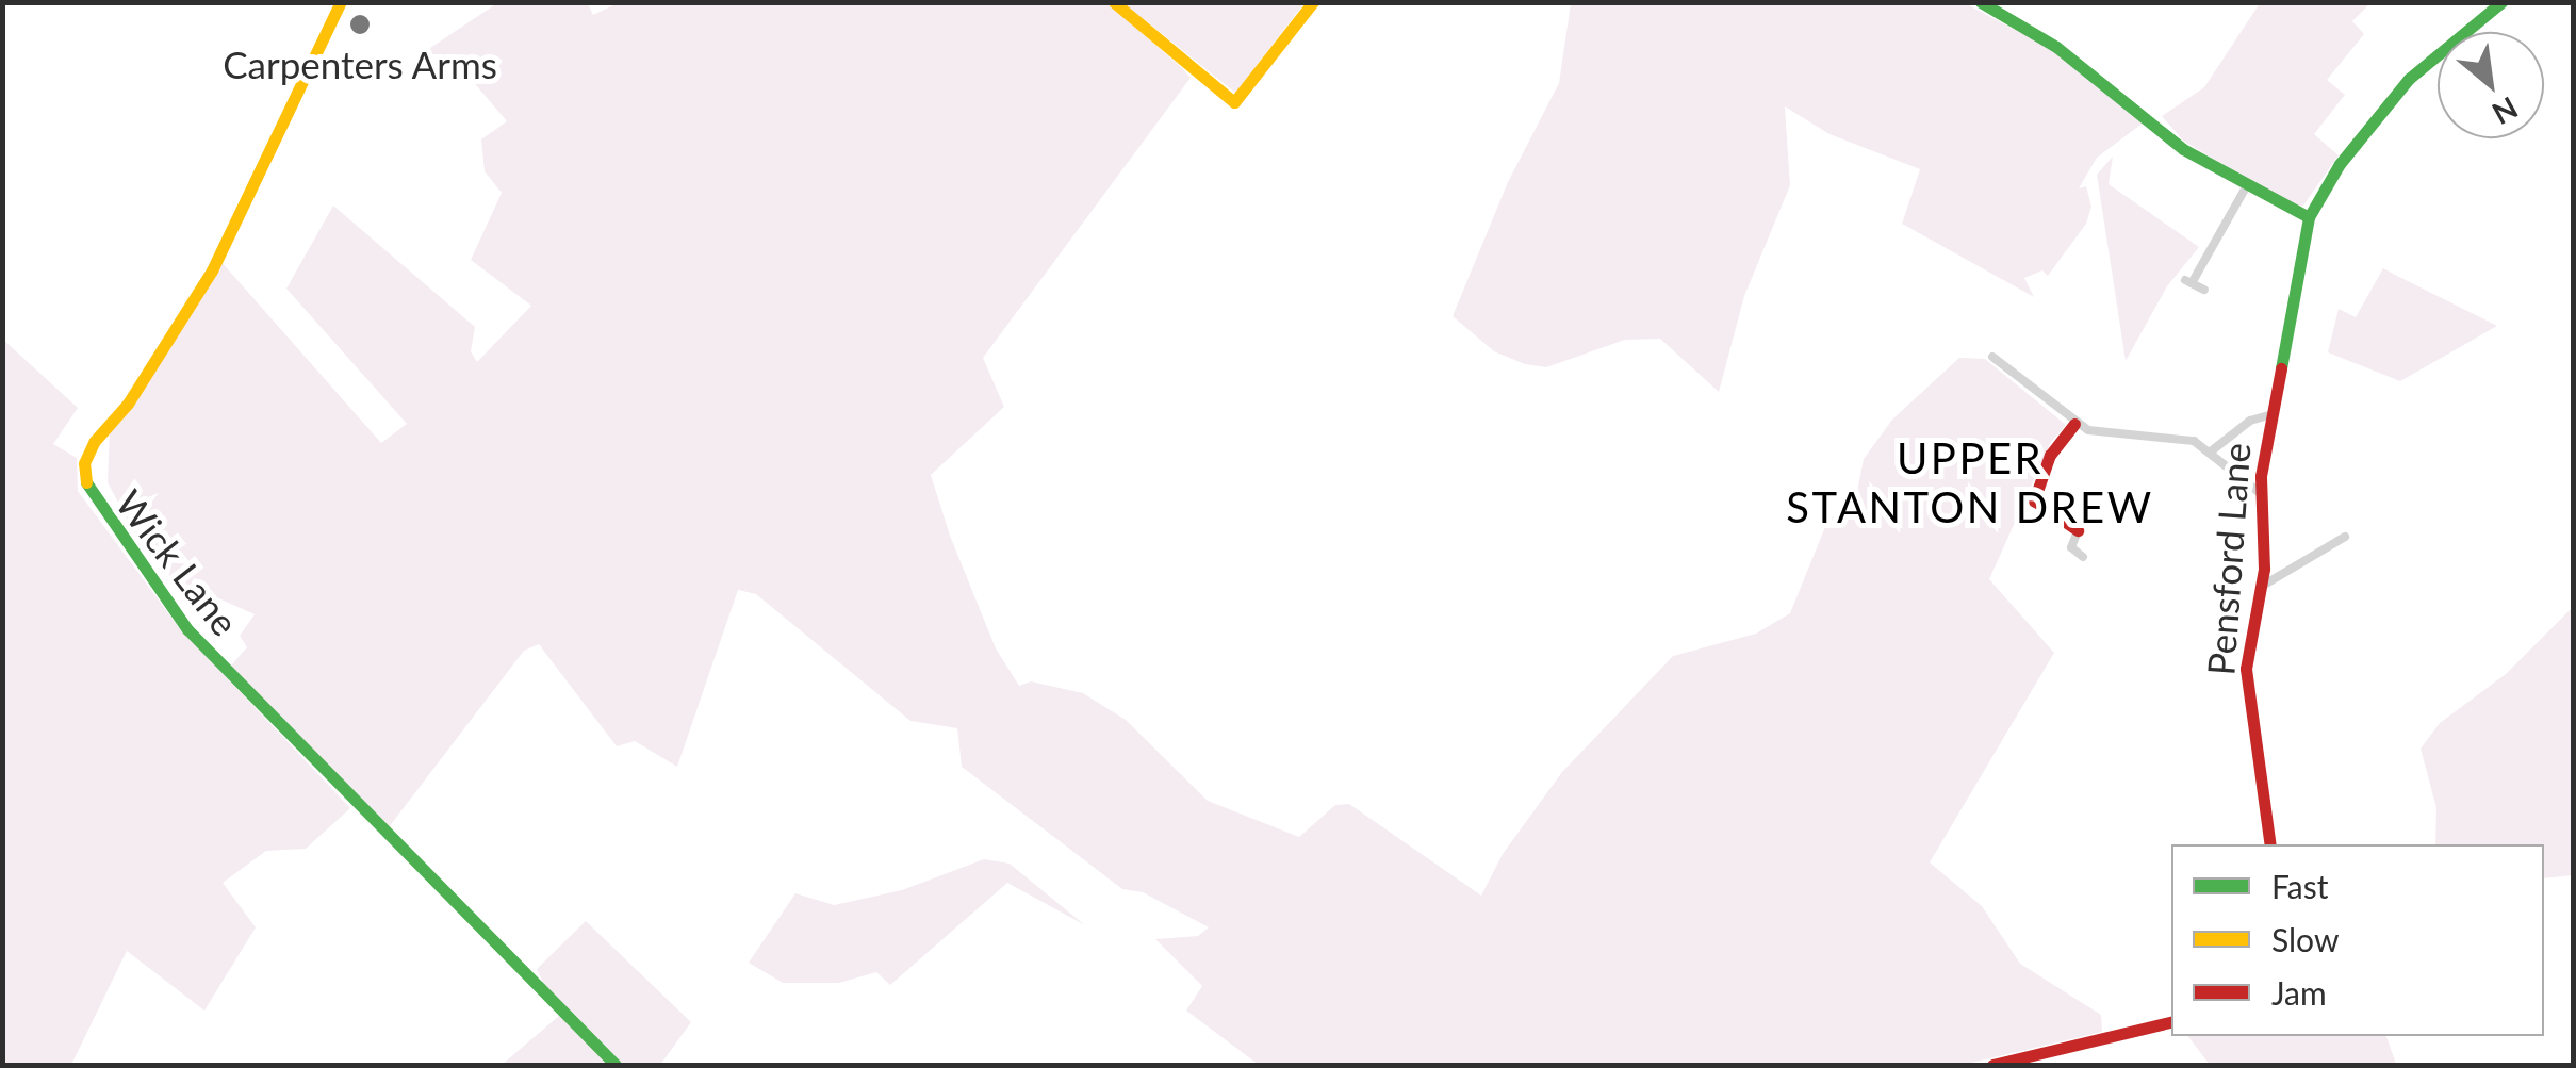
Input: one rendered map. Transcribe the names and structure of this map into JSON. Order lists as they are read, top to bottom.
{
  "streets": {
    "street": ["Pensford Lane", "Wick Lane"]
  },
  "districts": ["UPPER STANTON DREW"],
  "places": ["Carpenters Arms"],
  "legend": ["Fast", "Slow", "Jam"],
  "north": "bottom right"
}
